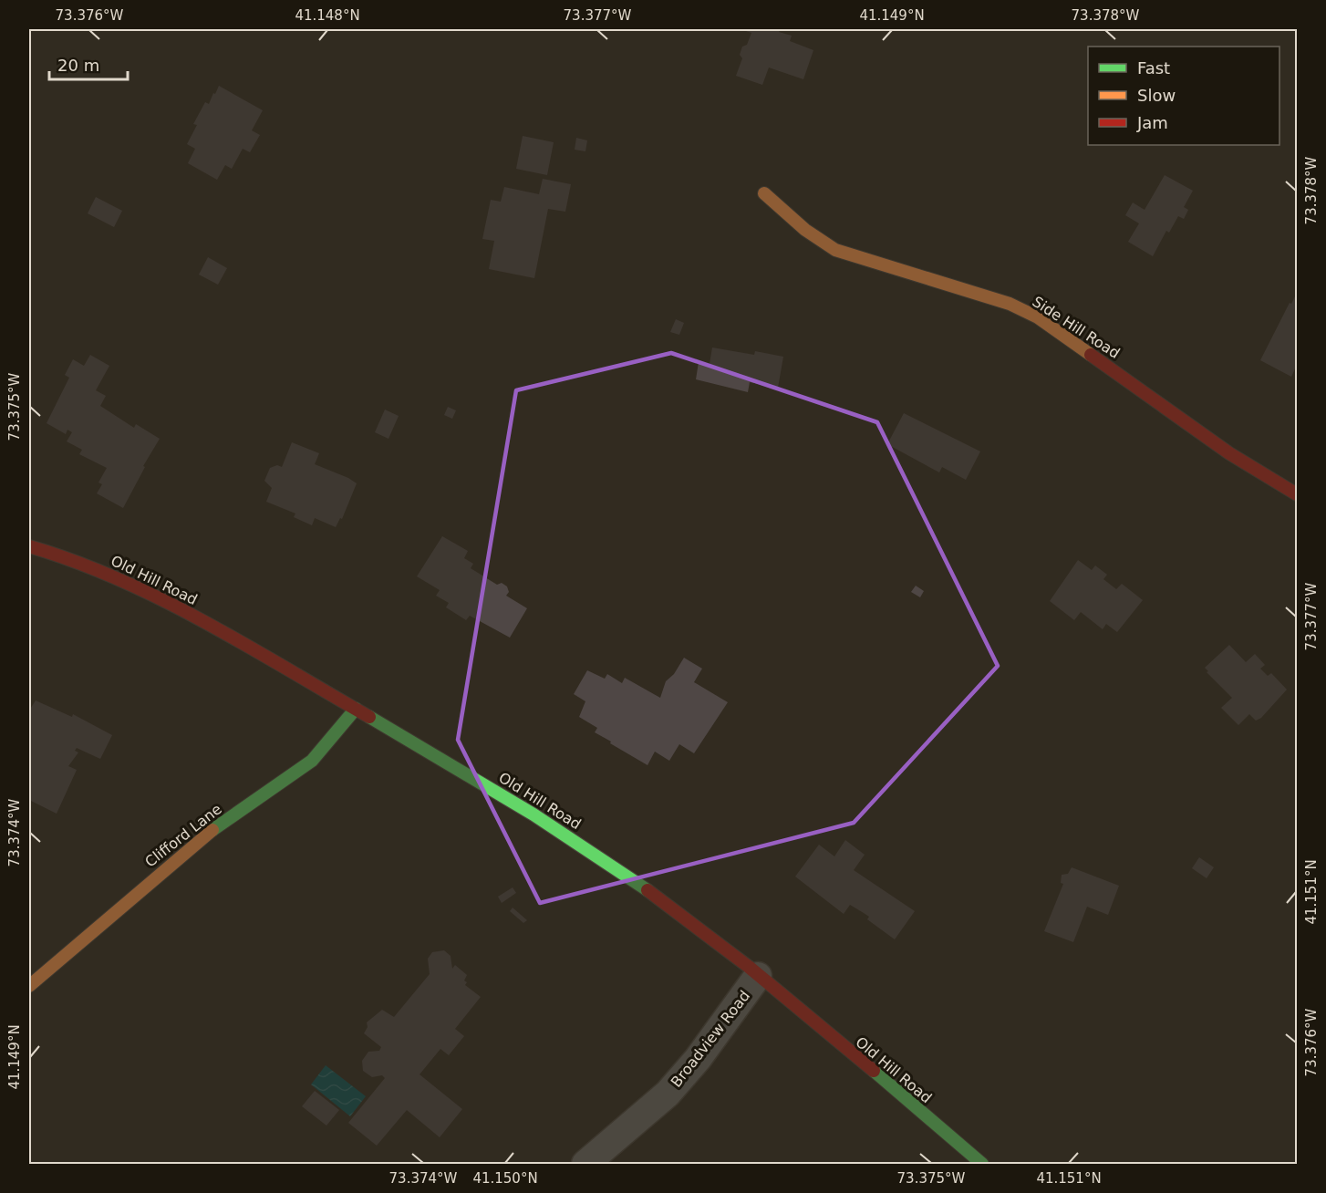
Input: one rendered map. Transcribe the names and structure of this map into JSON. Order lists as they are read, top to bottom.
{
  "streets": {
    "street": [
      "Side Hill Road",
      "Old Hill Road",
      "Clifford Lane",
      "Broadview Road"
    ]
  },
  "crossings": [
    ["Old Hill Road", "Clifford Lane"],
    ["Old Hill Road", "Broadview Road"]
  ],
  "legend": ["Fast", "Slow", "Jam"],
  "scale_bar": "20 m",
  "coordinates": [
    "73.376°W",
    "41.148°N",
    "73.377°W",
    "41.149°N",
    "73.378°W",
    "73.375°W",
    "73.374°W",
    "41.151°N",
    "41.150°N"
  ]
}
